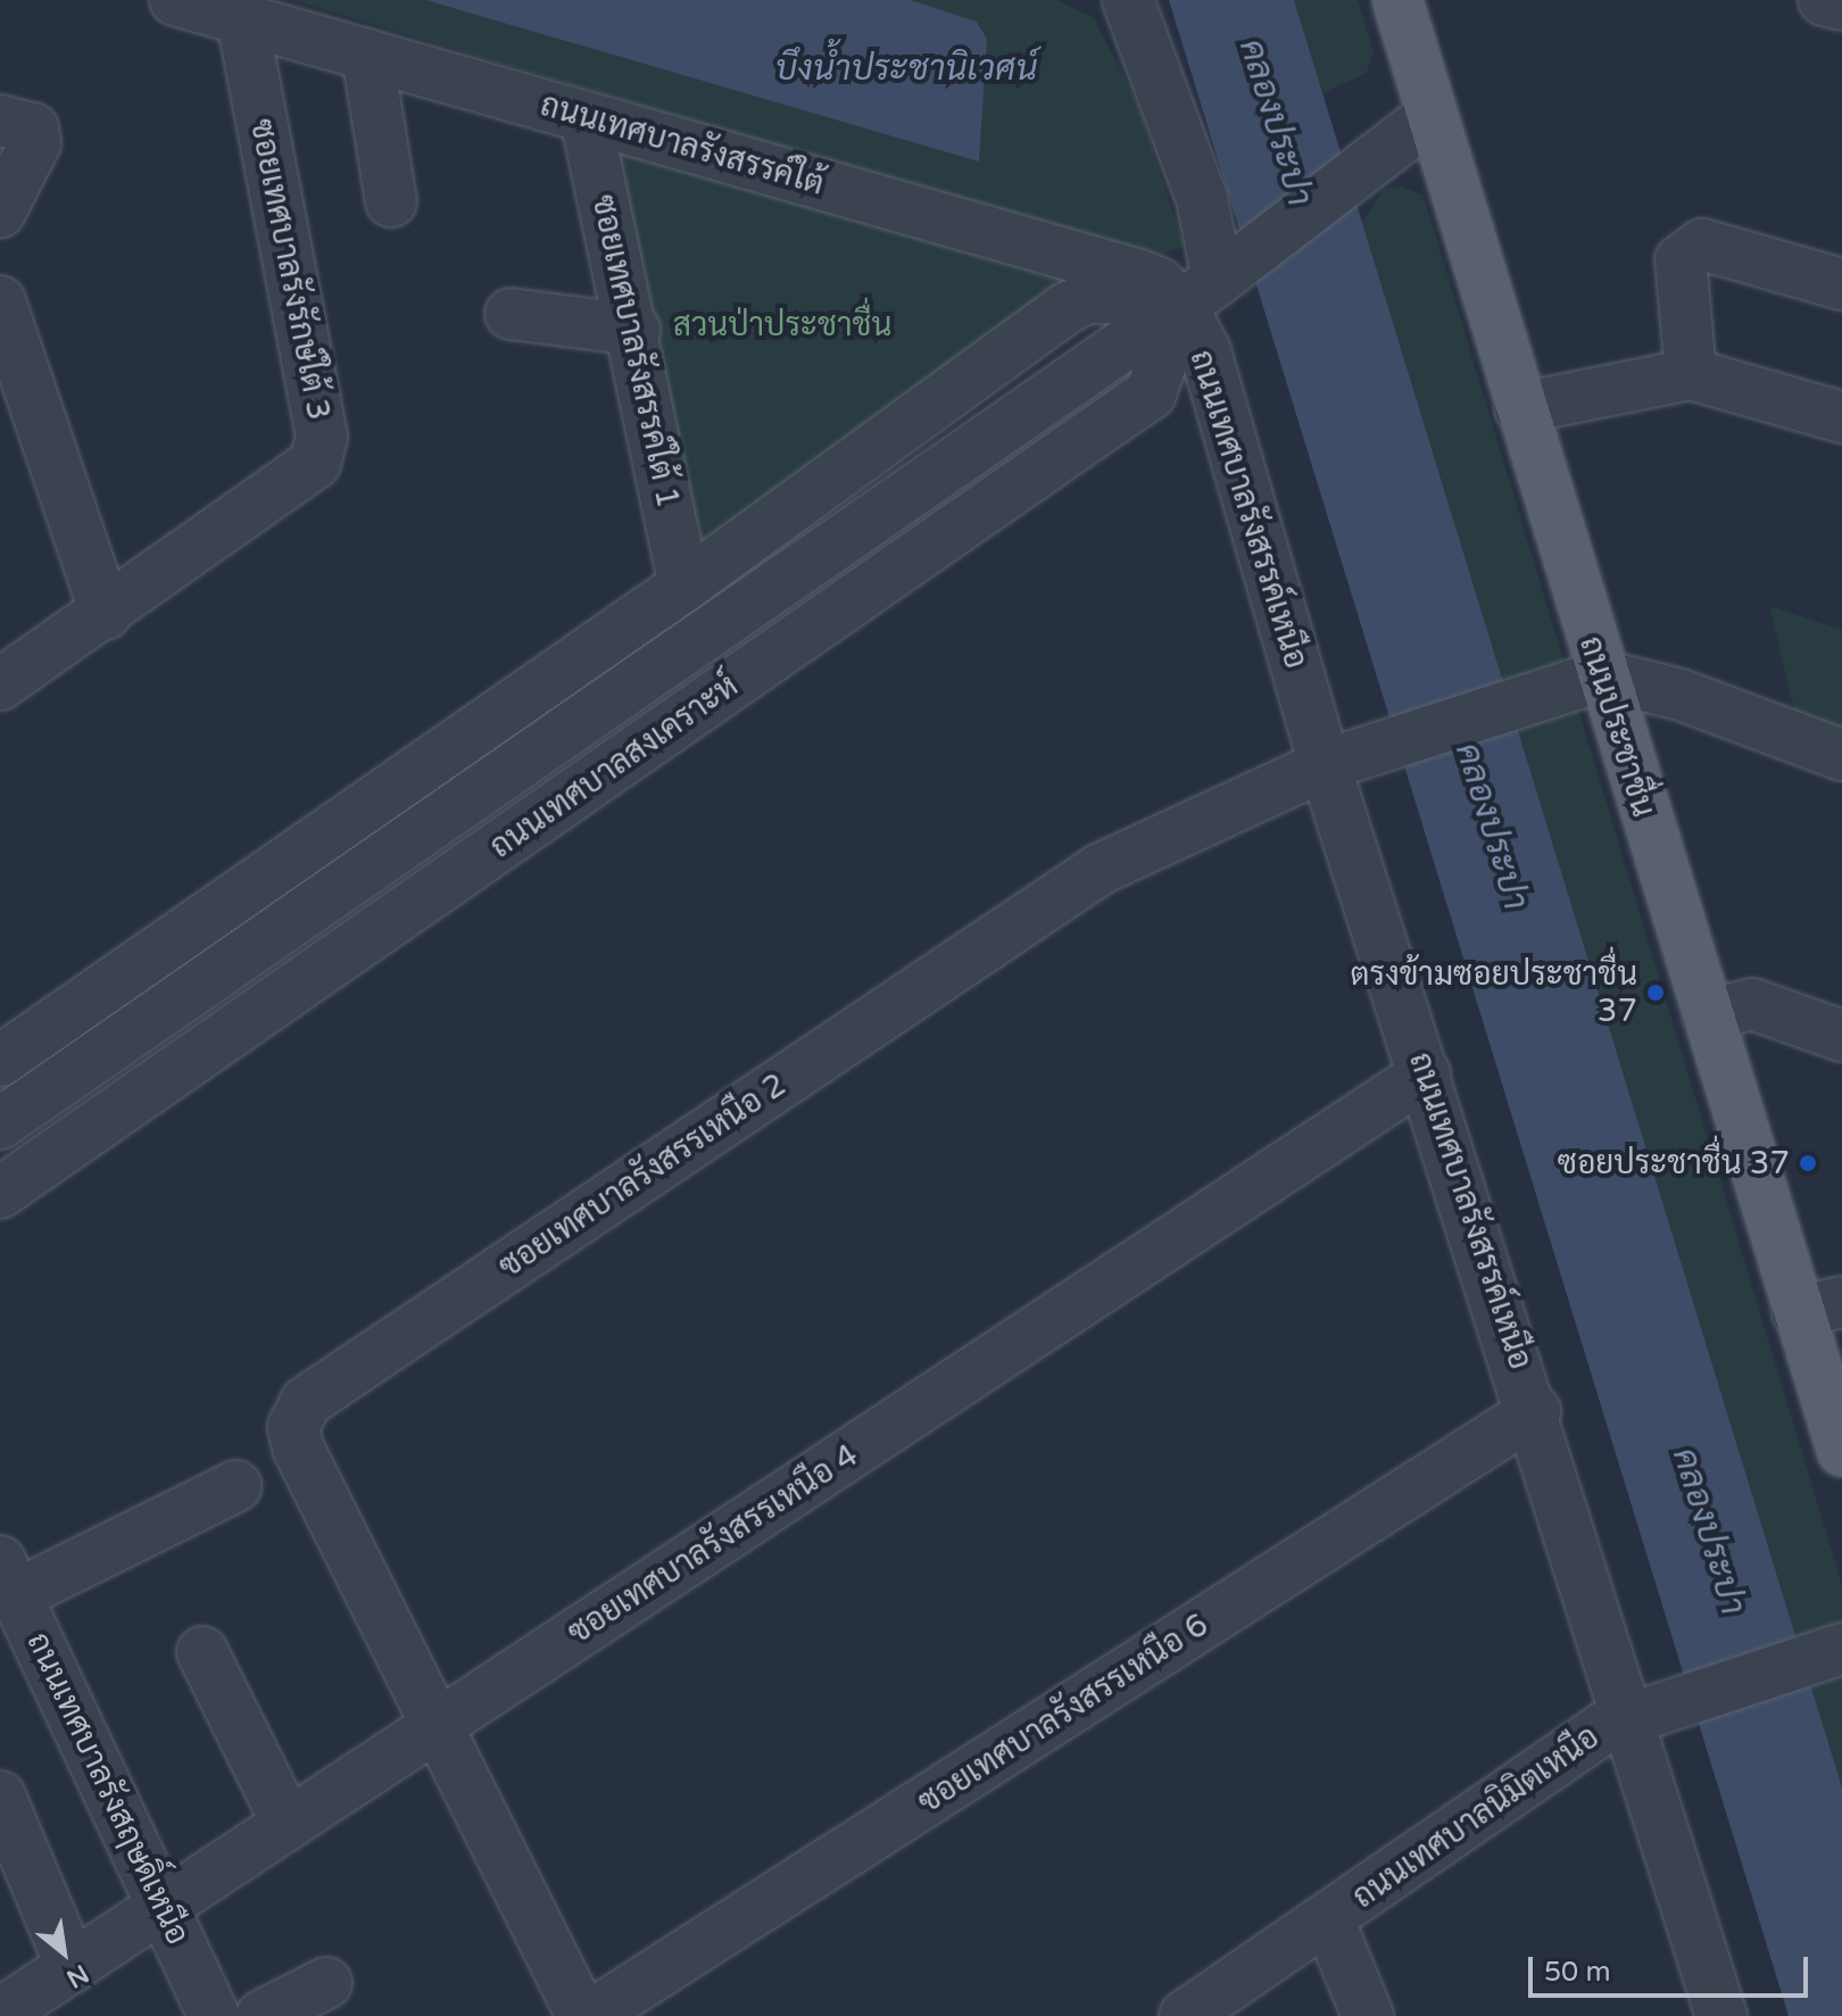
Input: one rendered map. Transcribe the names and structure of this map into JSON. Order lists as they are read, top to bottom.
{
  "streets": {
    "main road": ["ถนนประชาชื่น"],
    "street": [
      "ถนนเทศบาลรังสรรค์ใต้",
      "ซอยเทศบาลรังรักษ์ใต้ 3",
      "ซอยเทศบาลรังสรรค์ใต้ 1",
      "ถนนเทศบาลรังสรรค์เหนือ",
      "ถนนเทศบาลสงเคราะห์",
      "ซอยเทศบาลรังสรรเหนือ 2",
      "ซอยเทศบาลรังสรรเหนือ 4",
      "ซอยเทศบาลรังสรรเหนือ 6",
      "ถนนเทศบาลรังสฤษดิ์เหนือ",
      "ถนนเทศบาลนิมิตเหนือ"
    ]
  },
  "crossings": [
    ["ถนนเทศบาลรังสรรค์ใต้", "ซอยเทศบาลรังรักษ์ใต้ 3"],
    ["ถนนเทศบาลรังสรรค์ใต้", "ซอยเทศบาลรังสรรค์ใต้ 1"],
    ["ถนนเทศบาลรังสรรค์ใต้", "ถนนเทศบาลรังสรรค์เหนือ"],
    ["ถนนเทศบาลรังสรรค์ใต้", "ถนนเทศบาลสงเคราะห์"],
    ["ถนนเทศบาลรังสรรค์เหนือ", "ถนนเทศบาลสงเคราะห์"],
    ["ถนนเทศบาลรังสรรค์เหนือ", "ซอยเทศบาลรังสรรเหนือ 2"],
    ["ถนนเทศบาลรังสรรค์เหนือ", "ซอยเทศบาลรังสรรเหนือ 4"],
    ["ถนนเทศบาลรังสรรค์เหนือ", "ซอยเทศบาลรังสรรเหนือ 6"],
    ["ถนนเทศบาลรังสรรค์เหนือ", "ถนนเทศบาลนิมิตเหนือ"],
    ["ถนนประชาชื่น", "ถนนเทศบาลสงเคราะห์"],
    ["ถนนประชาชื่น", "ซอยเทศบาลรังสรรเหนือ 2"],
    ["ซอยเทศบาลรังสรรเหนือ 2", "ซอยเทศบาลรังสรรเหนือ 4"],
    ["ซอยเทศบาลรังสรรเหนือ 4", "ถนนเทศบาลรังสฤษดิ์เหนือ"]
  ],
  "water": ["บึงน้ำประชานิเวศน์", "คลองประปา"],
  "parks": ["สวนป่าประชาชื่น"],
  "places": ["ตรงข้ามซอยประชาชื่น 37", "ซอยประชาชื่น 37"],
  "scale_bar": "50 m",
  "north": "bottom right"
}
